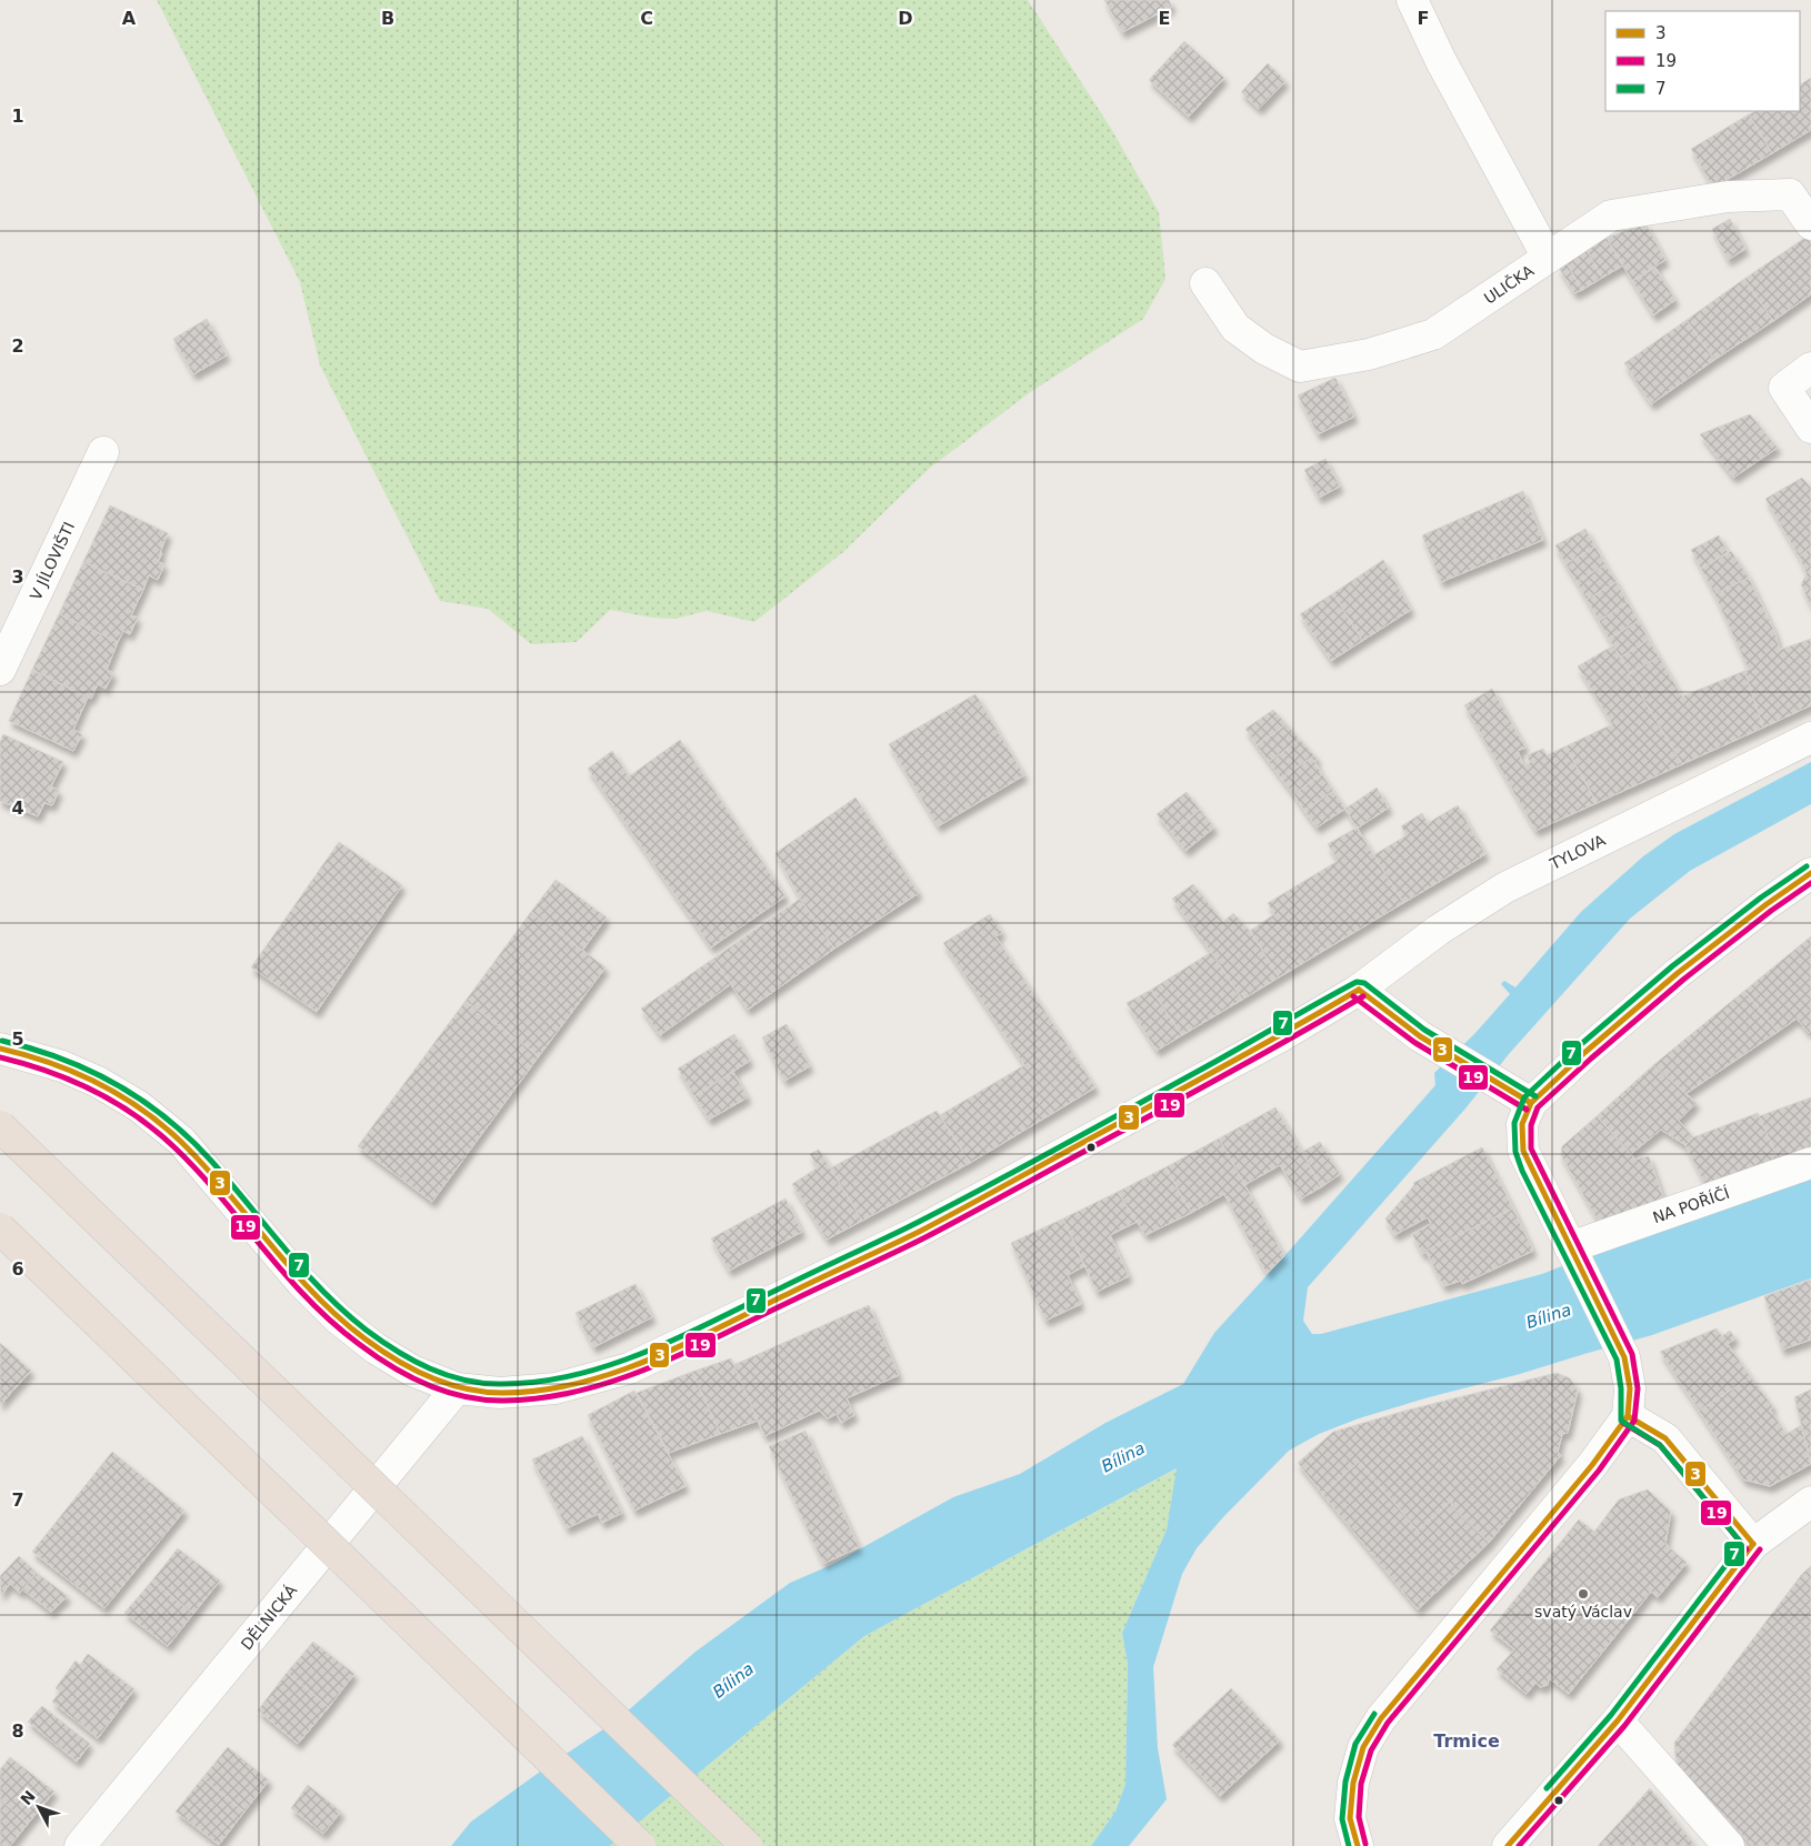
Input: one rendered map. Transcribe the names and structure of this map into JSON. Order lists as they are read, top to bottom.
{
  "streets": {
    "street": [
      "ULIČKA",
      "V JÍLOVIŠTI",
      "TYLOVA",
      "NA POŘÍČÍ",
      "DĚLNICKÁ"
    ]
  },
  "crossings": [
    ["TYLOVA", "DĚLNICKÁ"]
  ],
  "districts": ["Trmice"],
  "water": ["Bílina"],
  "places": ["svatý Václav"],
  "lines": ["transit line 7", "transit line 3", "transit line 19"],
  "legend": ["3", "19", "7"],
  "north": "top left",
  "grid": {
    "columns": [
      "A",
      "B",
      "C",
      "D",
      "E",
      "F"
    ],
    "rows": [
      "1",
      "2",
      "3",
      "4",
      "5",
      "6",
      "7",
      "8"
    ]
  }
}
